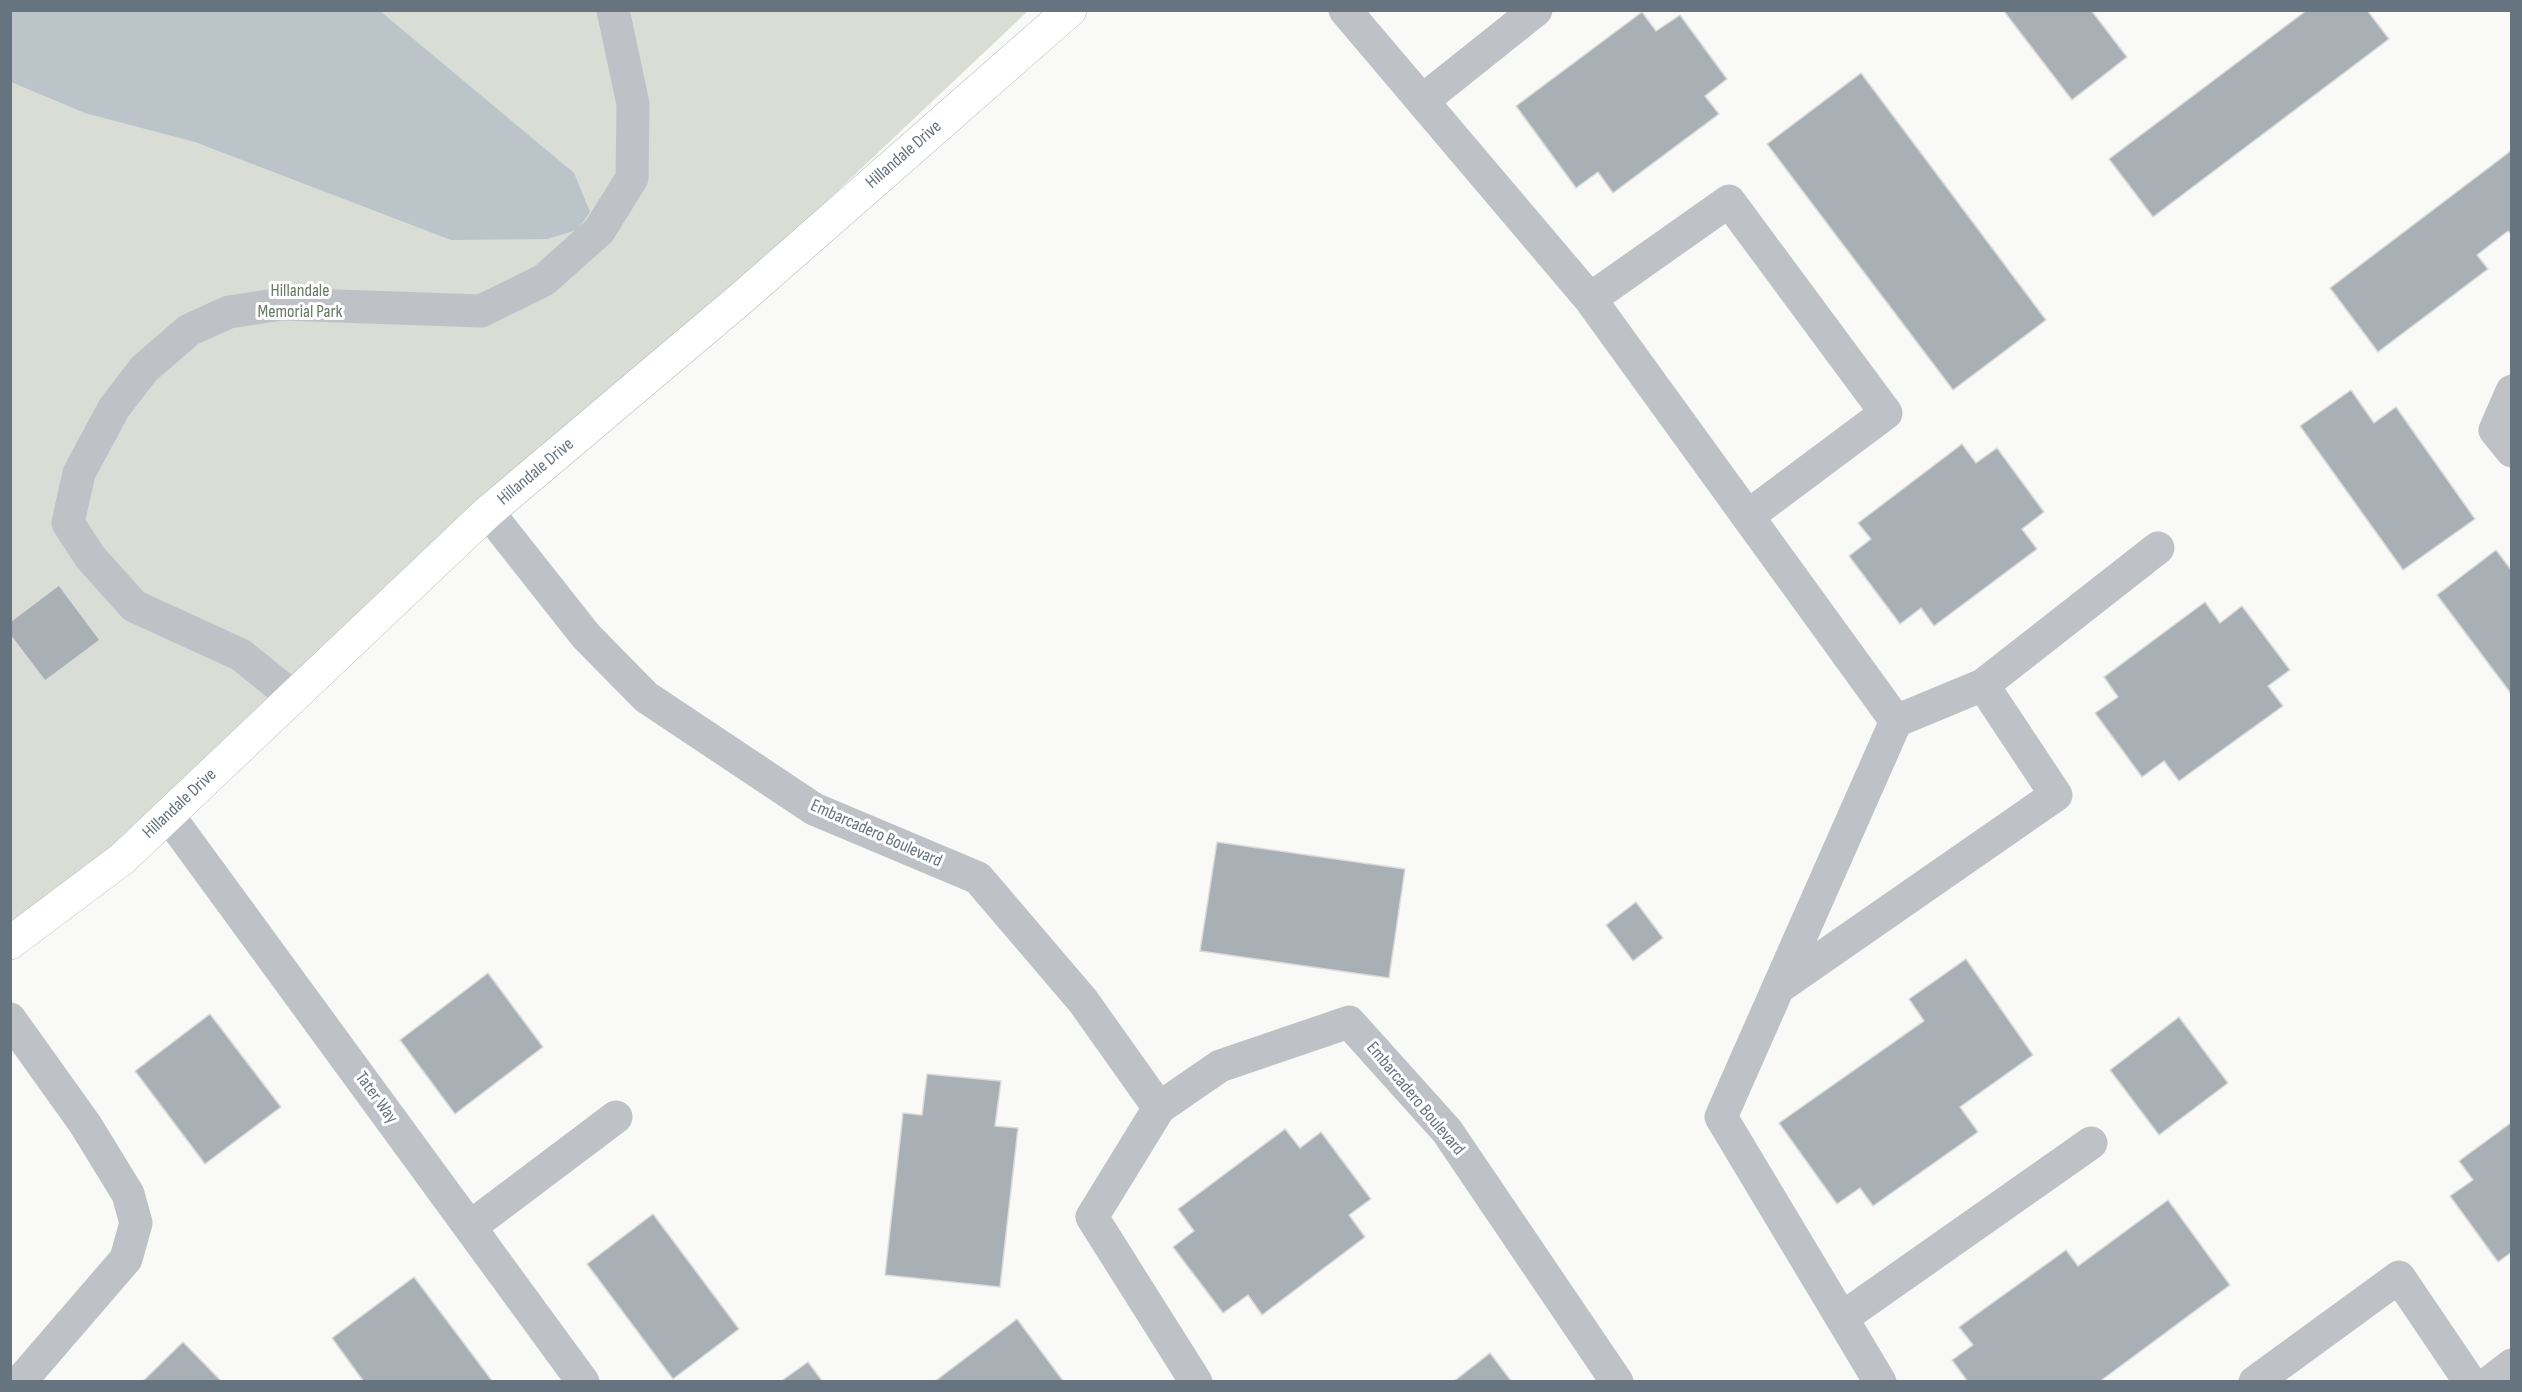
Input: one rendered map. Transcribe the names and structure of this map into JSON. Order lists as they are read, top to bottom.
{
  "streets": {
    "main road": ["Hillandale Drive"],
    "street": ["Embarcadero Boulevard", "Tater Way"]
  },
  "crossings": [
    ["Hillandale Drive", "Embarcadero Boulevard"],
    ["Hillandale Drive", "Tater Way"]
  ],
  "parks": ["Hillandale Memorial Park"]
}
